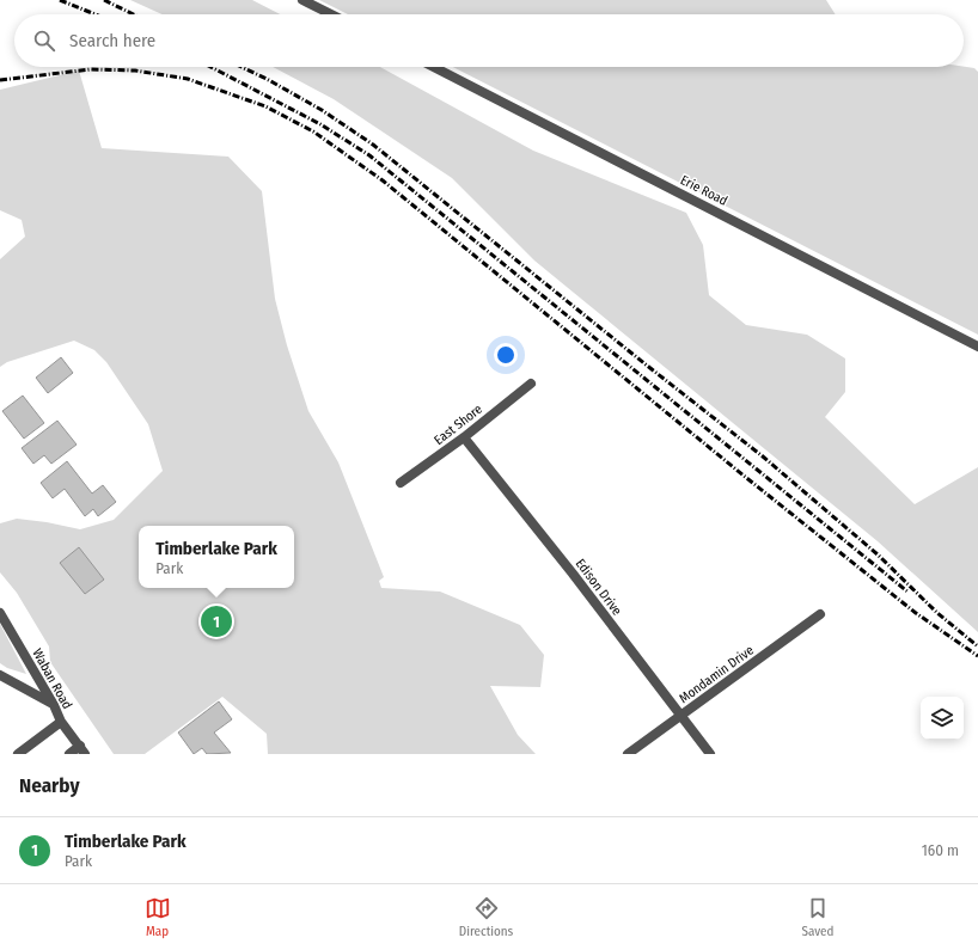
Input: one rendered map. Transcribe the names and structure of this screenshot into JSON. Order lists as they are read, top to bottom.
{
  "streets": {
    "street": [
      "Erie Road",
      "East Shore",
      "Edison Drive",
      "Mondamin Drive",
      "Waban Road"
    ]
  },
  "crossings": [
    ["East Shore", "Edison Drive"],
    ["Edison Drive", "Mondamin Drive"]
  ],
  "page": {
    "search": "Search here",
    "popup": ["Timberlake Park", "Park"],
    "pins": "1",
    "heading": "Nearby",
    "list": [
      {
        "mark": "1",
        "name": "Timberlake Park",
        "note": "Park",
        "value": "160 m"
      }
    ],
    "nav": ["Map", "Directions", "Saved"]
  }
}
